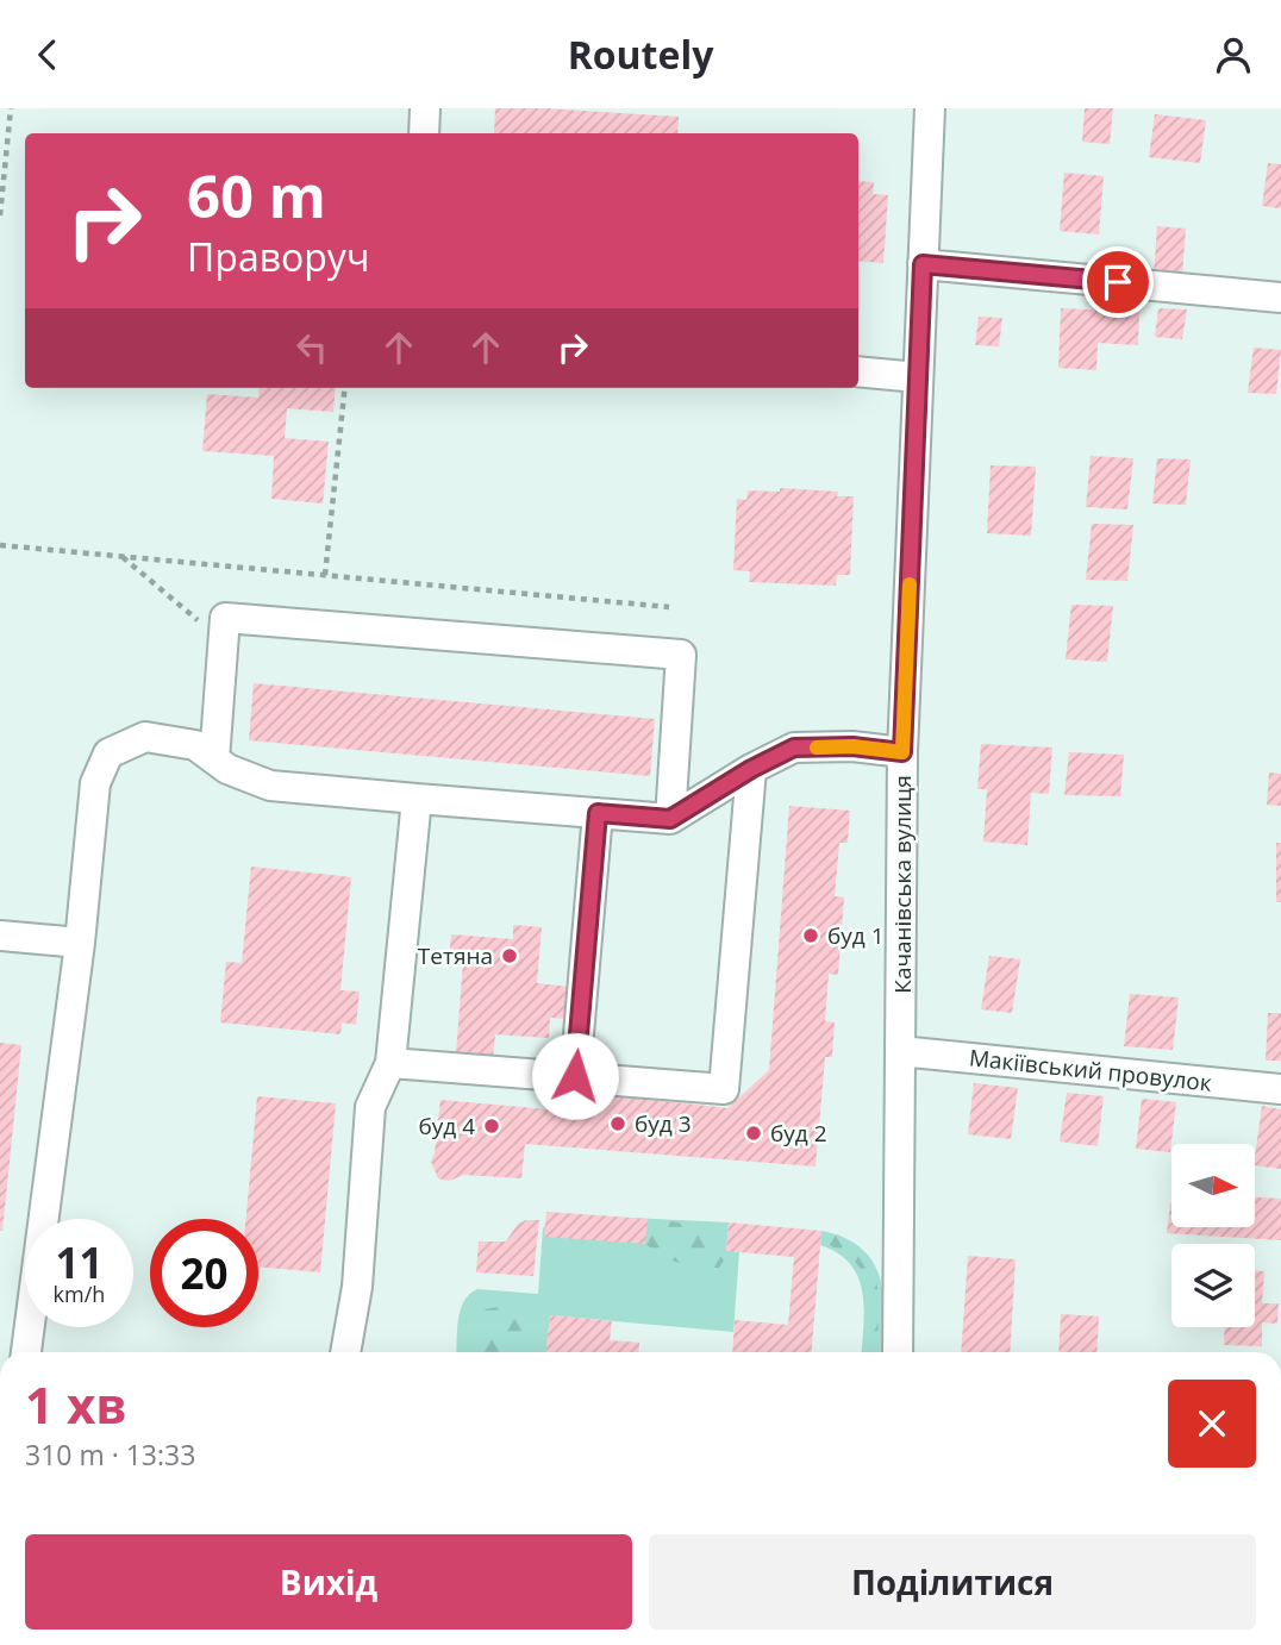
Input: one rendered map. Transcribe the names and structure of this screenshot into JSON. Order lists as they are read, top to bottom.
{
  "streets": {
    "street": ["Качанівська вулиця", "Макіївський провулок"]
  },
  "crossings": [
    ["Качанівська вулиця", "Макіївський провулок"]
  ],
  "places": [
    "буд 1",
    "Тетяна",
    "буд 3",
    "буд 4",
    "буд 2"
  ],
  "north": "right",
  "page": {
    "header": "Routely",
    "turn": ["60 m", "Праворуч"],
    "speed": "11 km/h",
    "limit": "20",
    "heading": ["1 хв", "310 m · 13:33"],
    "buttons": ["Вихід", "Поділитися"]
  }
}
